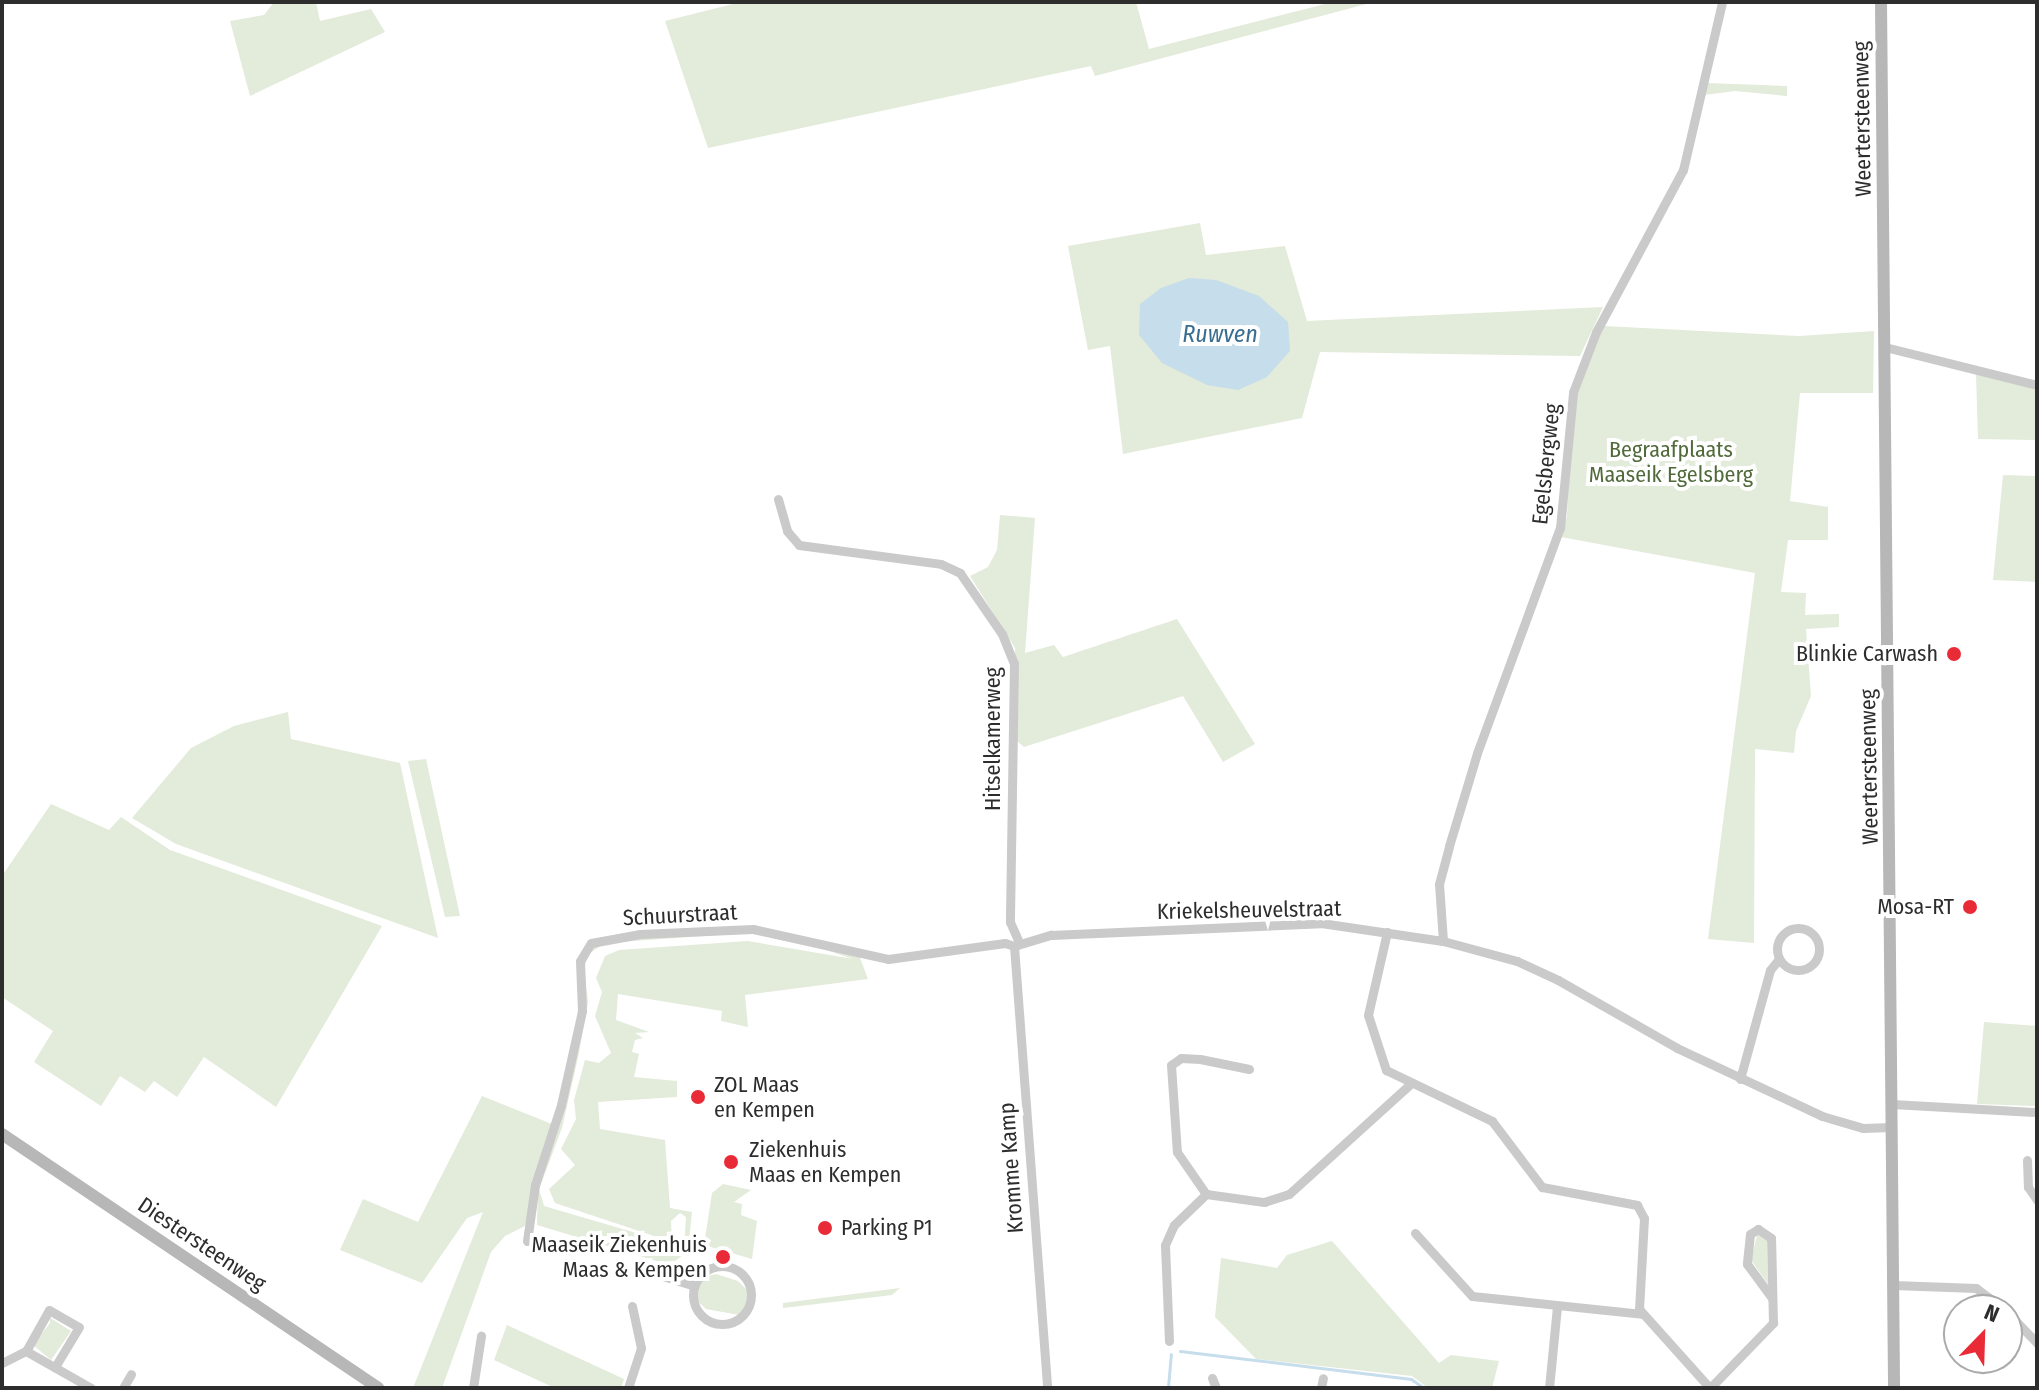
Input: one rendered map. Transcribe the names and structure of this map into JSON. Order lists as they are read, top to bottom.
{
  "streets": {
    "main road": ["Weertersteenweg", "Diestersteenweg"],
    "street": [
      "Egelsbergweg",
      "Hitselkamerweg",
      "Kriekelsheuvelstraat",
      "Schuurstraat",
      "Kromme Kamp"
    ]
  },
  "crossings": [
    ["Weertersteenweg", "Kriekelsheuvelstraat"],
    ["Egelsbergweg", "Kriekelsheuvelstraat"],
    ["Hitselkamerweg", "Kriekelsheuvelstraat"],
    ["Hitselkamerweg", "Schuurstraat"],
    ["Hitselkamerweg", "Kromme Kamp"],
    ["Kriekelsheuvelstraat", "Schuurstraat"],
    ["Kriekelsheuvelstraat", "Kromme Kamp"],
    ["Schuurstraat", "Kromme Kamp"]
  ],
  "water": ["Ruwven"],
  "parks": ["Begraafplaats Maaseik Egelsberg"],
  "places": [
    "Blinkie Carwash",
    "Mosa-RT",
    "ZOL Maas en Kempen",
    "Ziekenhuis Maas en Kempen",
    "Parking P1",
    "Maaseik Ziekenhuis Maas & Kempen"
  ],
  "north": "top right"
}
